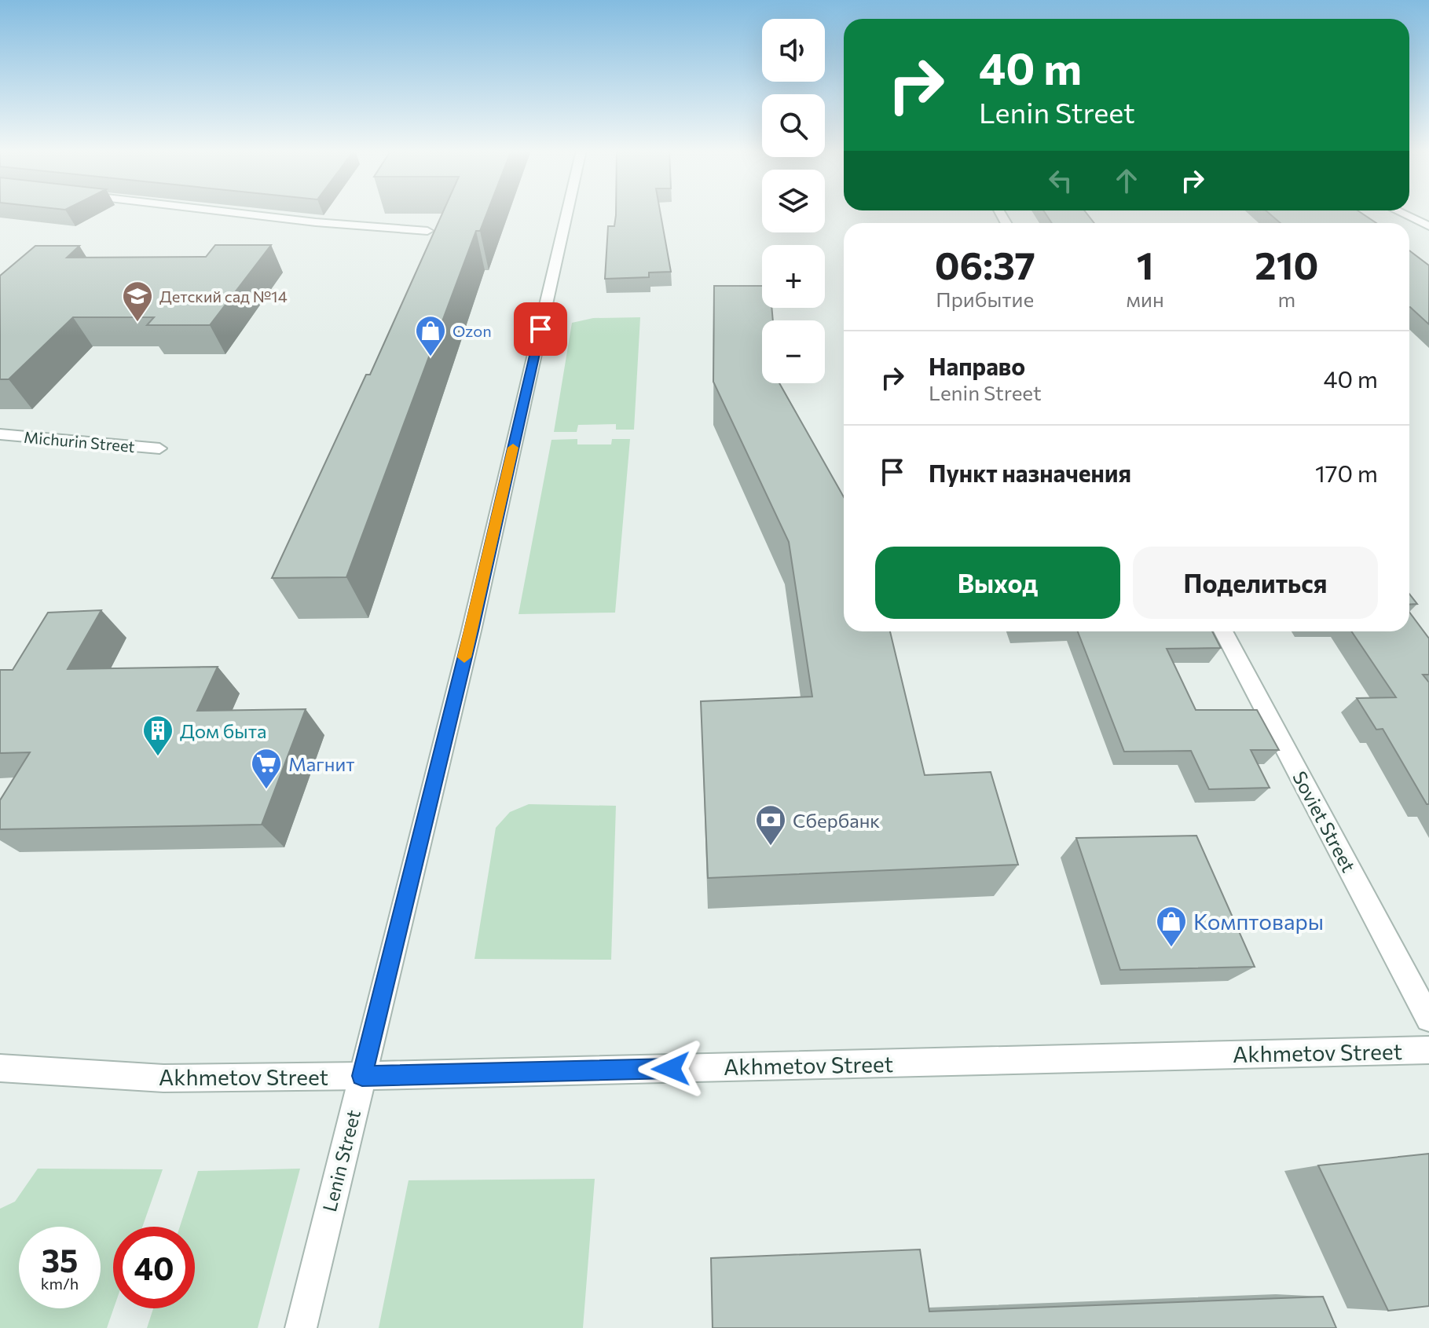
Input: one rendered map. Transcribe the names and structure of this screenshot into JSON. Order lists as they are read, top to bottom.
{
  "streets": {
    "street": [
      "Michurin Street",
      "Soviet Street",
      "Akhmetov Street",
      "Lenin Street"
    ]
  },
  "crossings": [
    ["Akhmetov Street", "Lenin Street"]
  ],
  "places": {
    "school or university": ["Детский сад №14"],
    "shop": ["Ozon", "Комптовары"],
    "building": ["Дом быта"],
    "supermarket": ["Магнит"],
    "bank": ["Сбербанк"]
  },
  "page": {
    "map_buttons": ["+", "−"],
    "turn": ["40 m", "Lenin Street"],
    "eta": [
      "06:37",
      "Прибытие",
      "1",
      "мин",
      "210",
      "m"
    ],
    "list": [
      {
        "name": "Направо",
        "note": "Lenin Street",
        "value": "40 m"
      },
      {
        "name": "Пункт назначения",
        "value": "170 m"
      }
    ],
    "buttons": ["Выход", "Поделиться"],
    "speed": "35 km/h",
    "limit": "40"
  }
}
